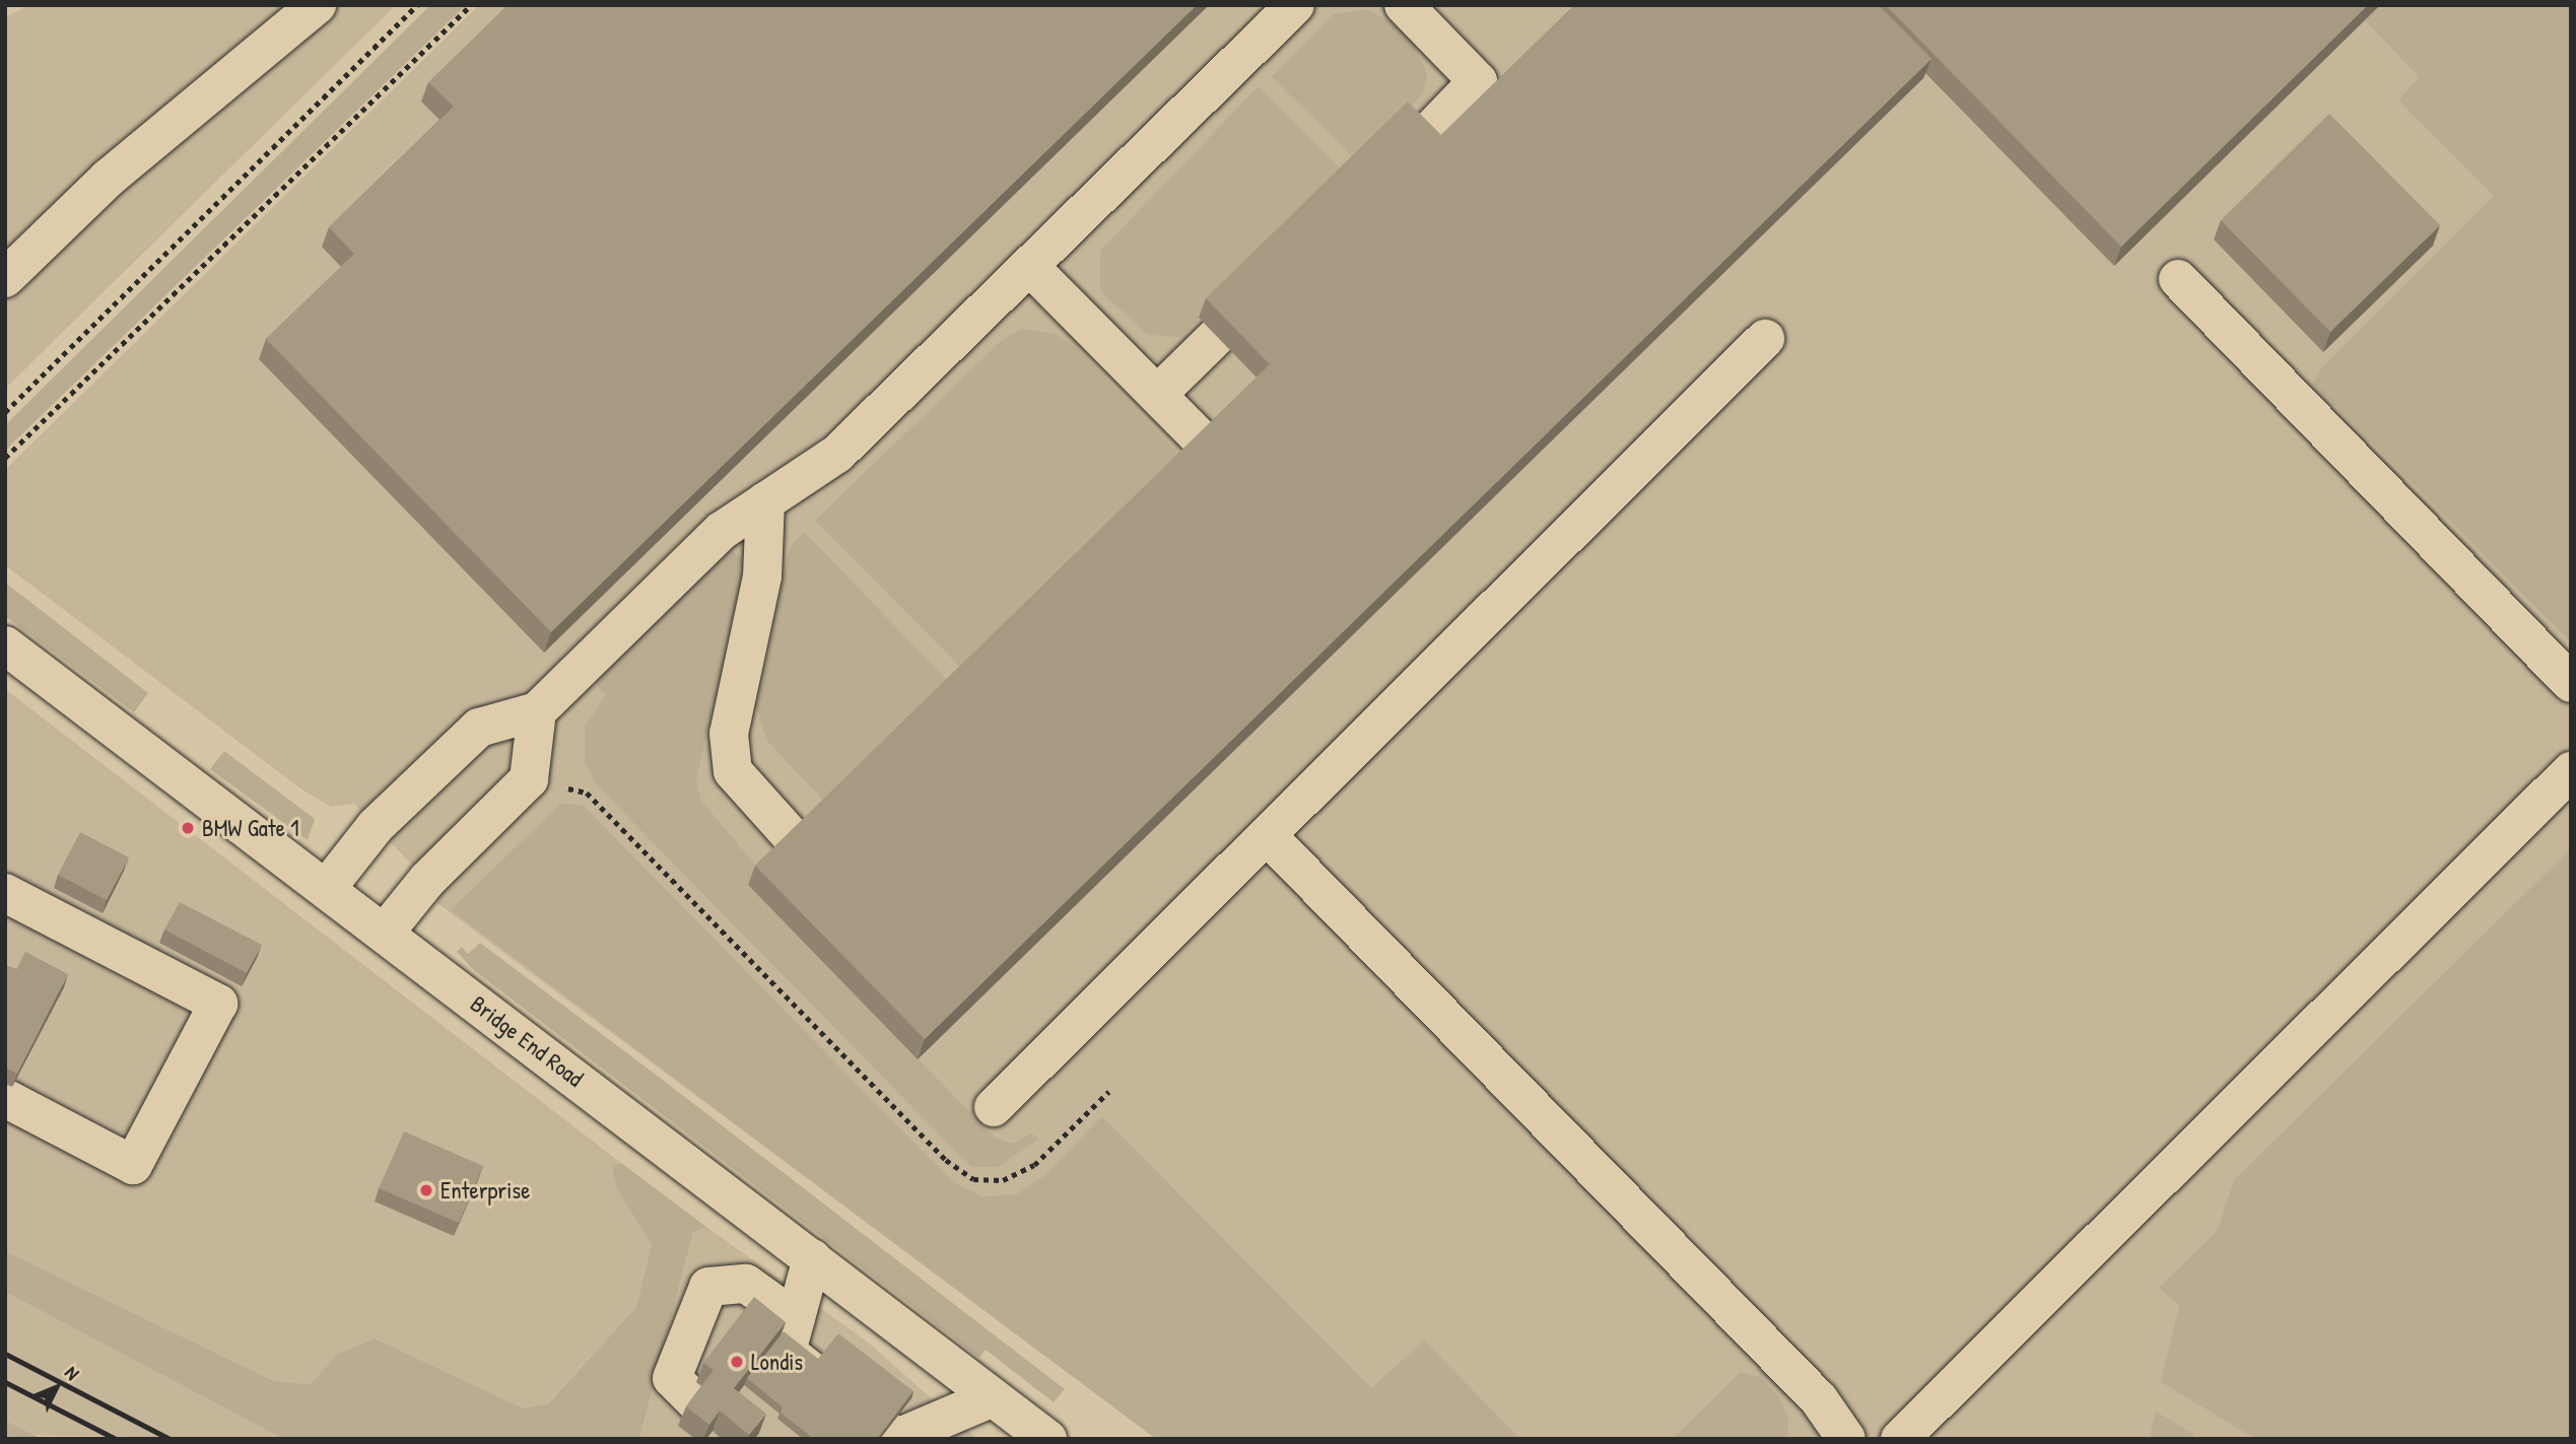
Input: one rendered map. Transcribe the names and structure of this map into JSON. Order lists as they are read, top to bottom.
{
  "streets": {
    "main road": ["Bridge End Road"]
  },
  "places": ["BMW Gate 1", "Enterprise", "Londis"],
  "north": "top right"
}
